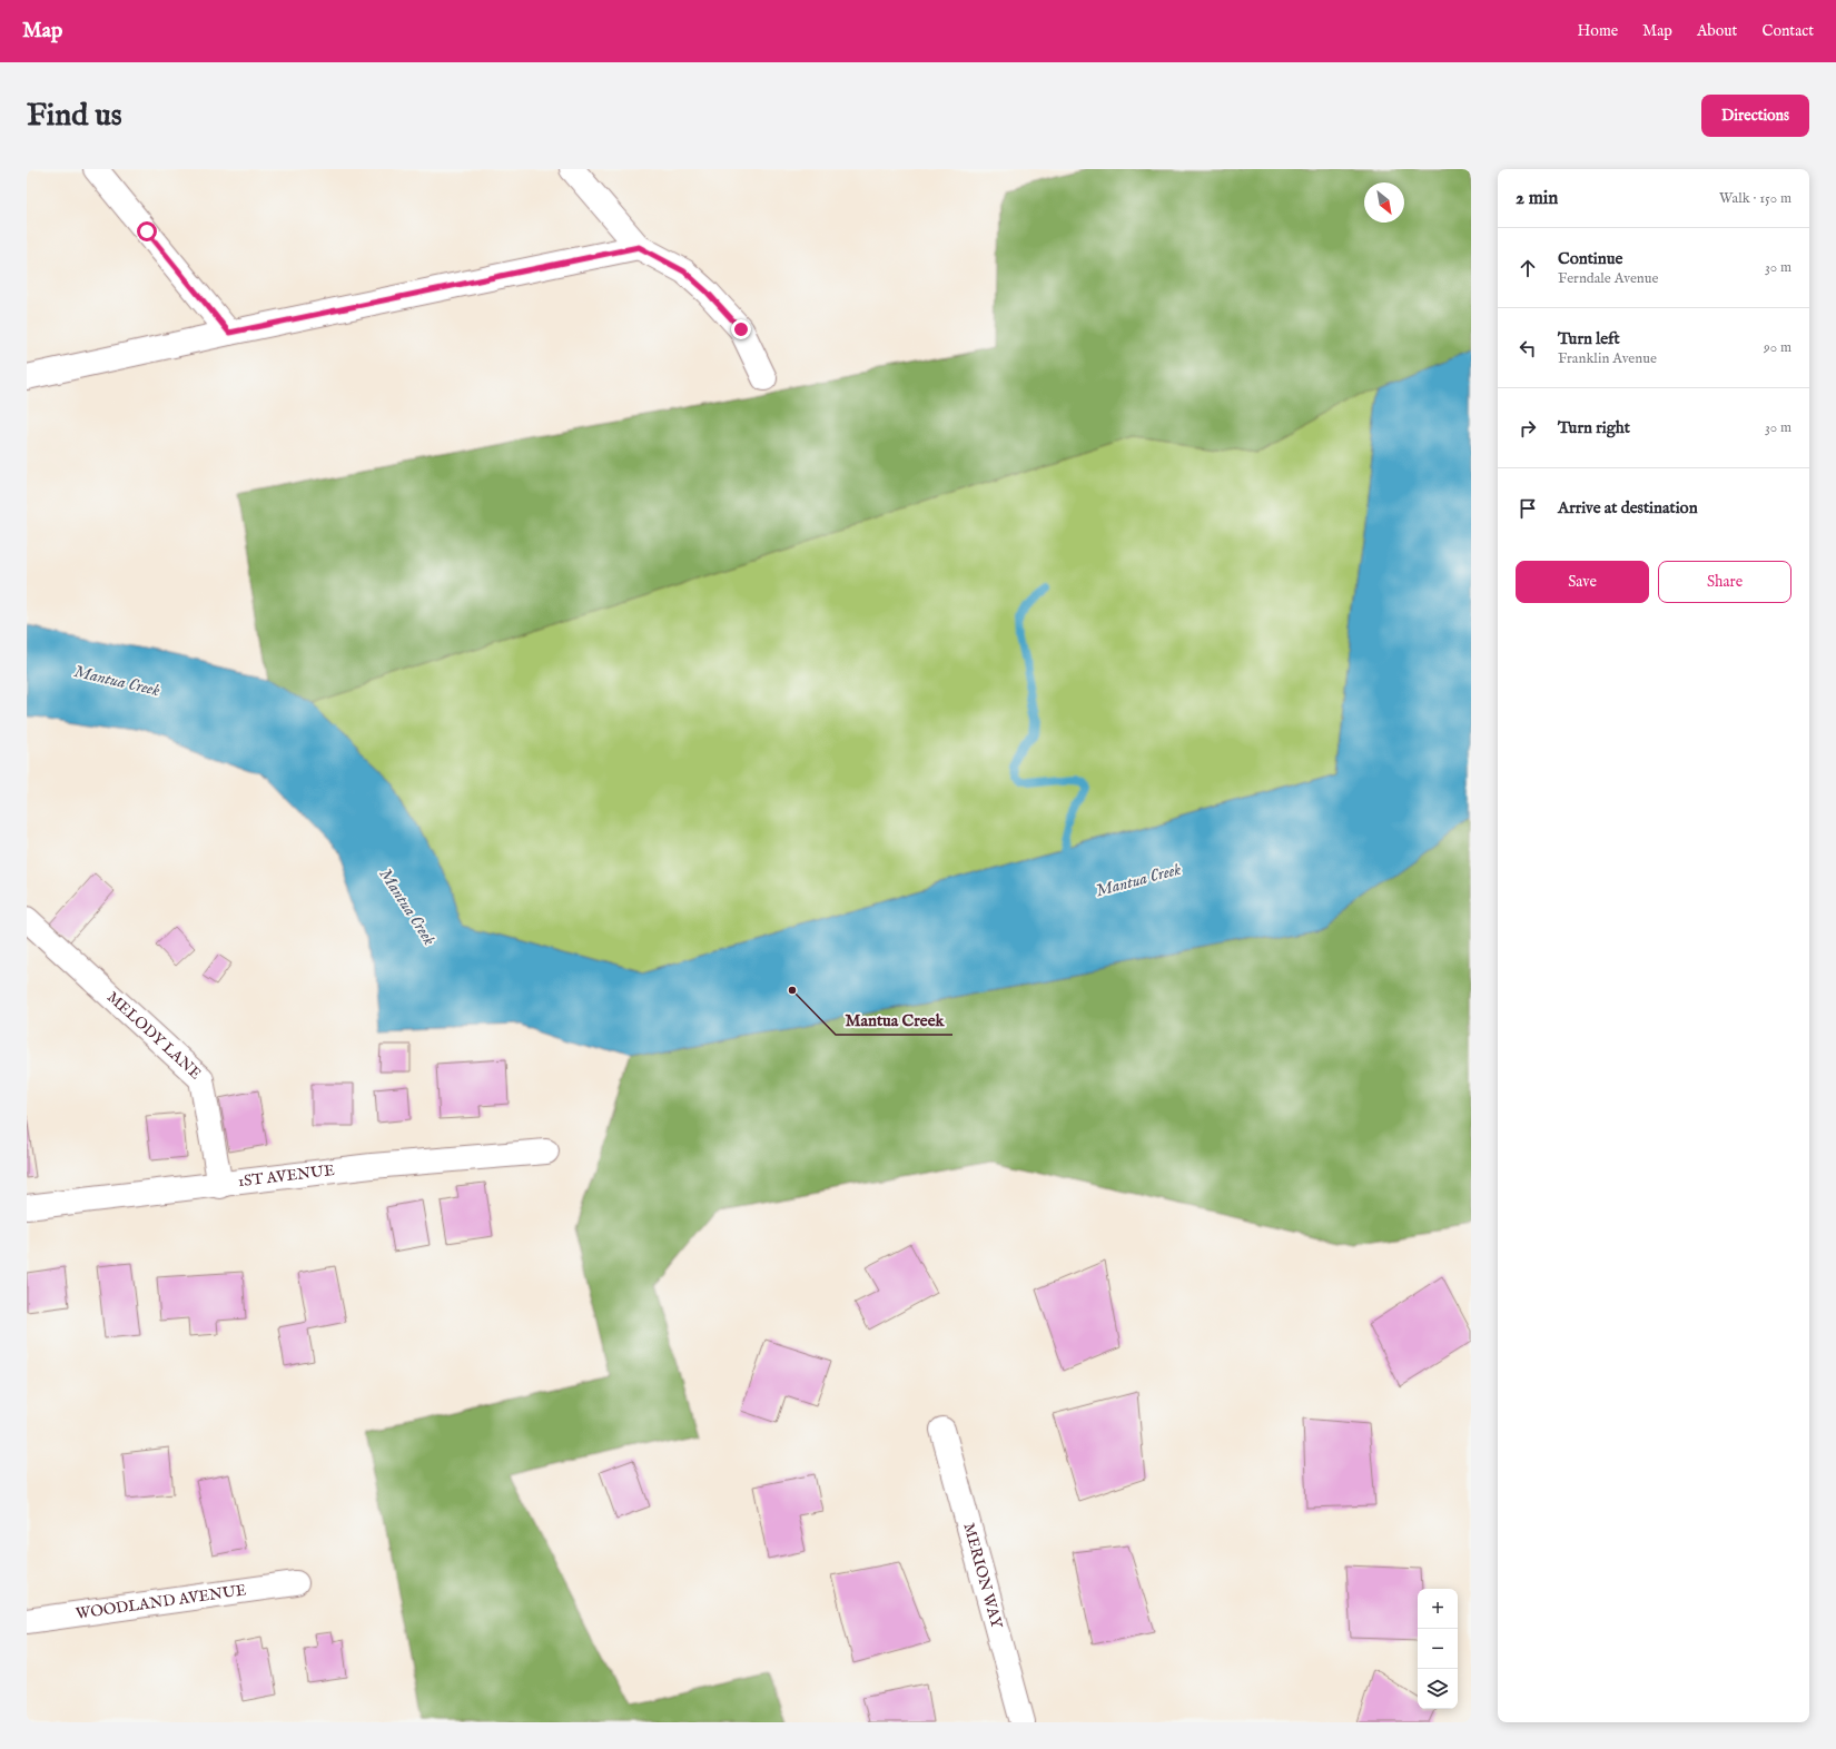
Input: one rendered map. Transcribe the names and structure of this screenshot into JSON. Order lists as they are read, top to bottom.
{
  "streets": {
    "street": [
      "MELODY LANE",
      "1ST AVENUE",
      "MERION WAY",
      "WOODLAND AVENUE"
    ]
  },
  "crossings": [
    ["MELODY LANE", "1ST AVENUE"]
  ],
  "water": ["Mantua Creek"],
  "places": ["Mantua Creek"],
  "north": "bottom right",
  "page": {
    "header": "Map",
    "nav": [
      "Home",
      "Map",
      "About",
      "Contact"
    ],
    "buttons": [
      "Directions",
      ["Save", "Share"]
    ],
    "title": "Find us",
    "heading": ["2 min", "Walk · 150 m"],
    "list": [
      ["Continue", "Ferndale Avenue", "30 m"],
      ["Turn left", "Franklin Avenue", "90 m"],
      ["Turn right", "30 m"],
      "Arrive at destination"
    ],
    "map_buttons": ["+", "−"]
  }
}
